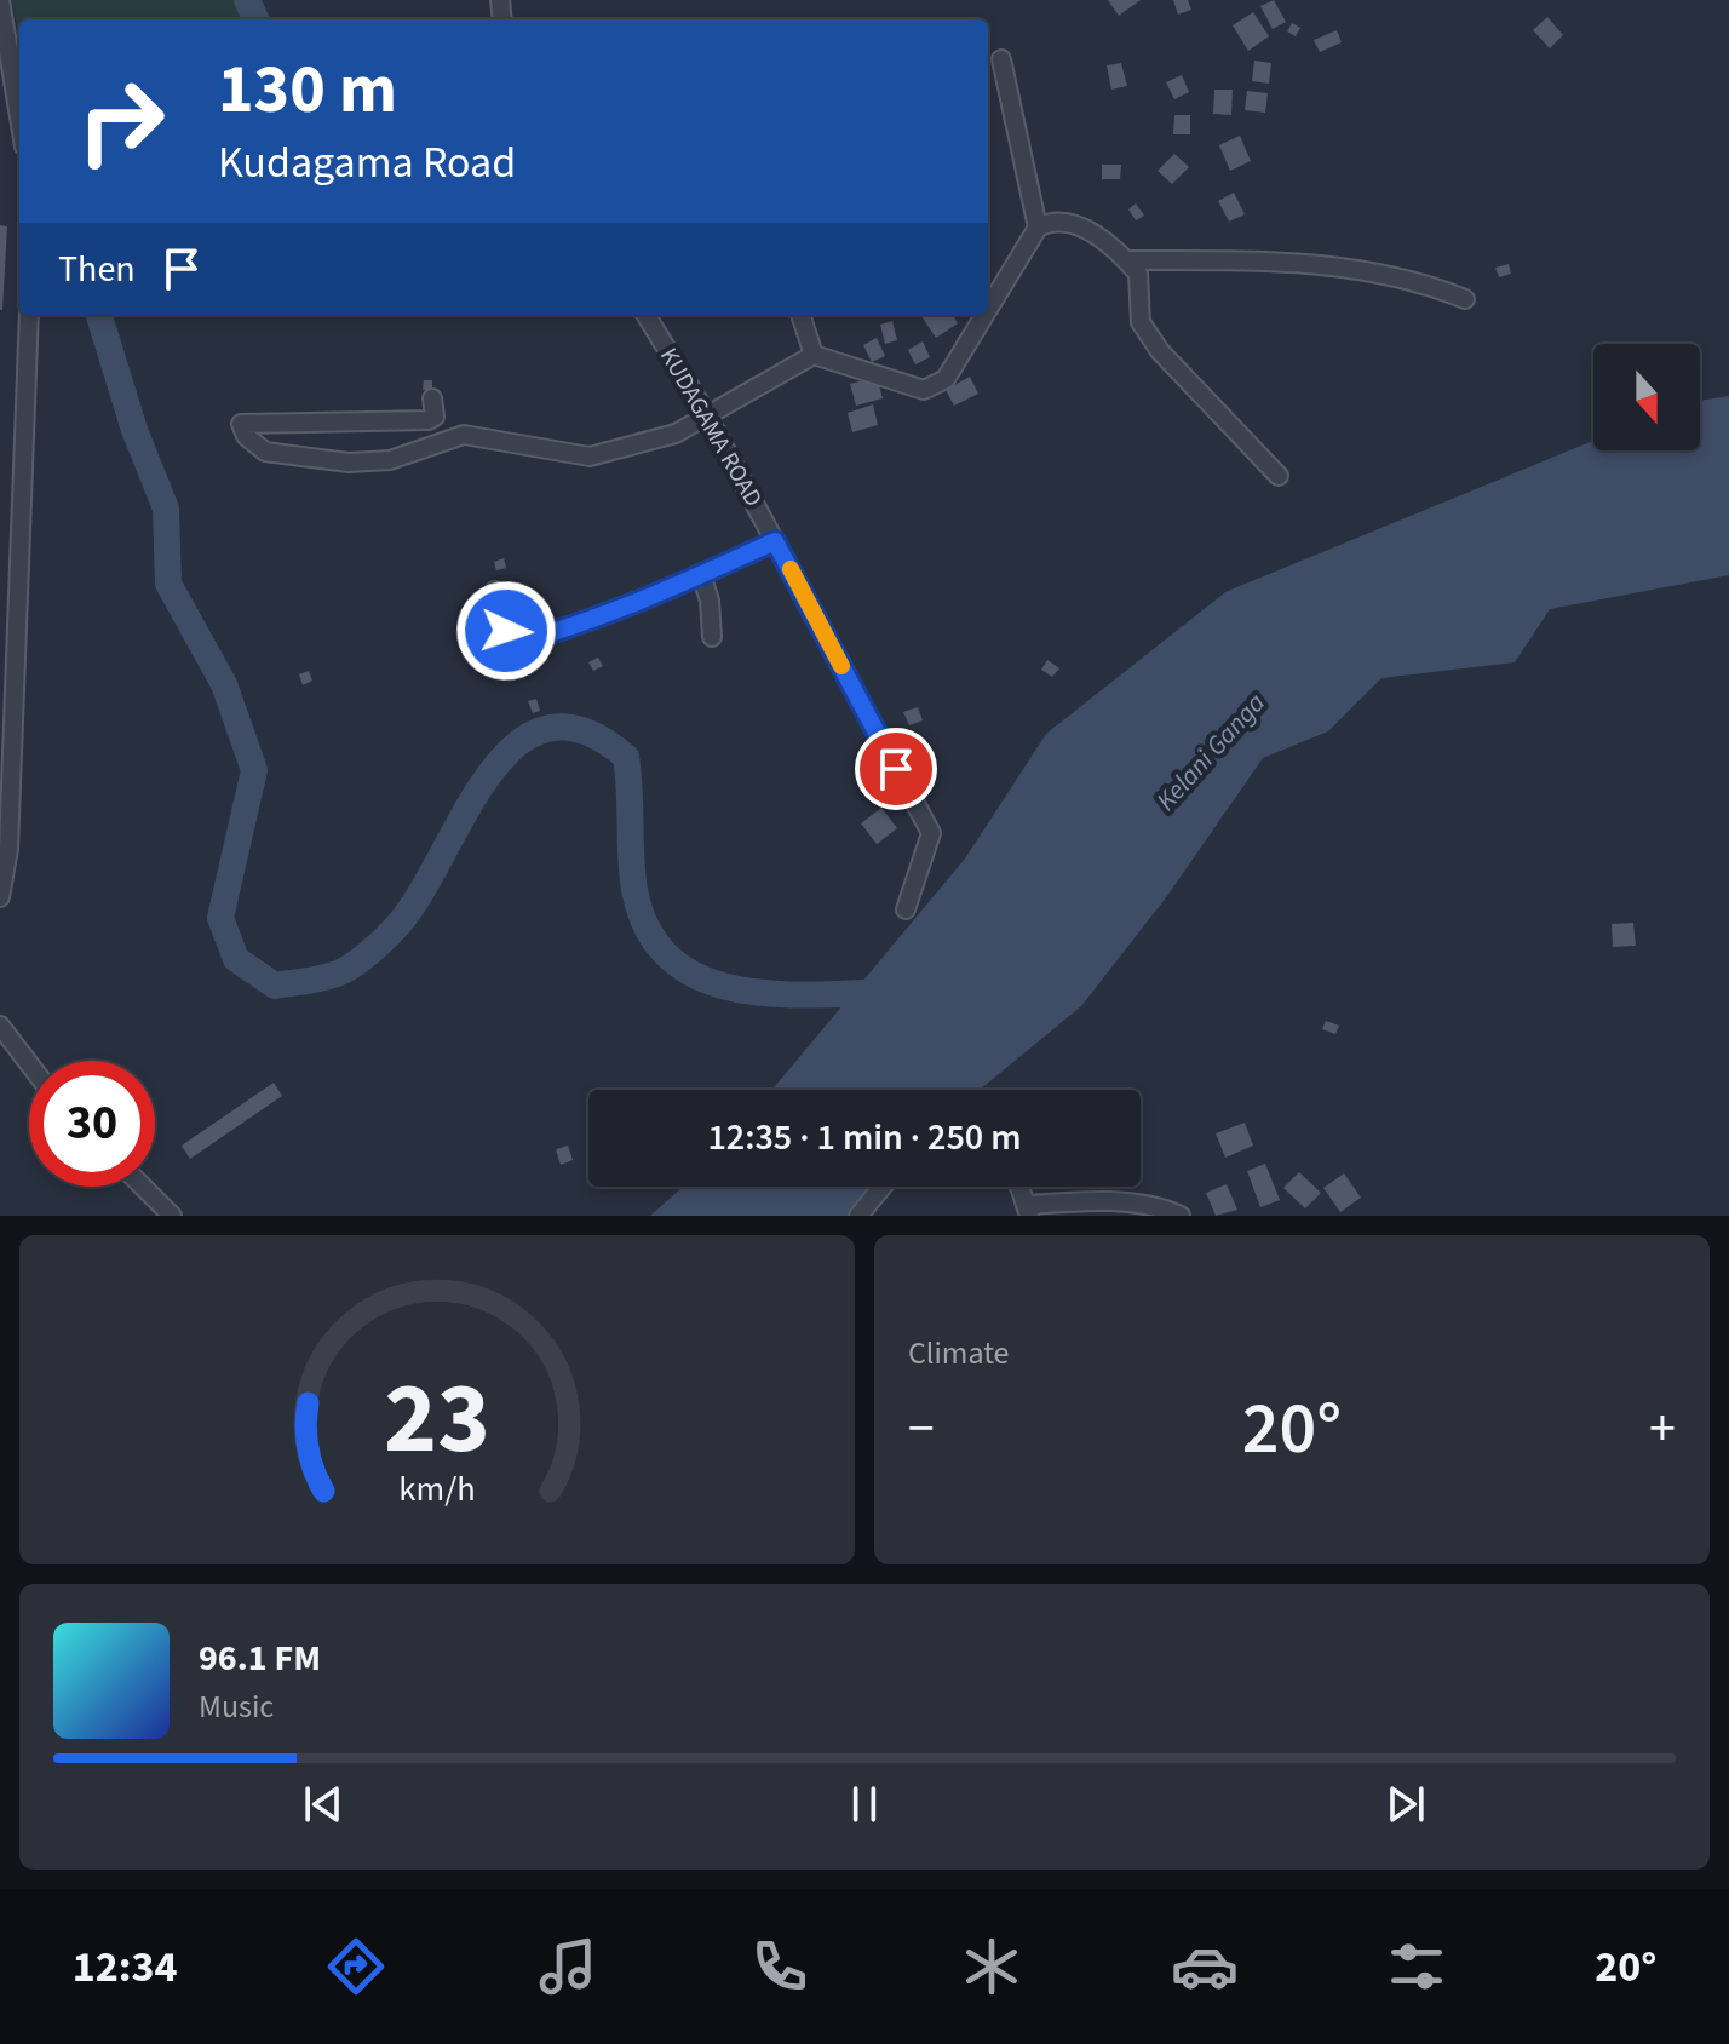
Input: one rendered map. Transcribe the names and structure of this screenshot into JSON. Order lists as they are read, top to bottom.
{
  "streets": {
    "street": ["KUDAGAMA ROAD"]
  },
  "water": ["Kelani Ganga"],
  "north": "bottom",
  "page": {
    "turn": ["130 m", "Kudagama Road"],
    "then": "Then",
    "limit": "30",
    "trip": "12:35 · 1 min · 250 m",
    "tile": "Climate",
    "heat": ["−", "20°", "+"],
    "song": ["96.1 FM", "Music"],
    "tabs": ["12:34", "20°"],
    "gauge": ["23", "km/h"]
  }
}
